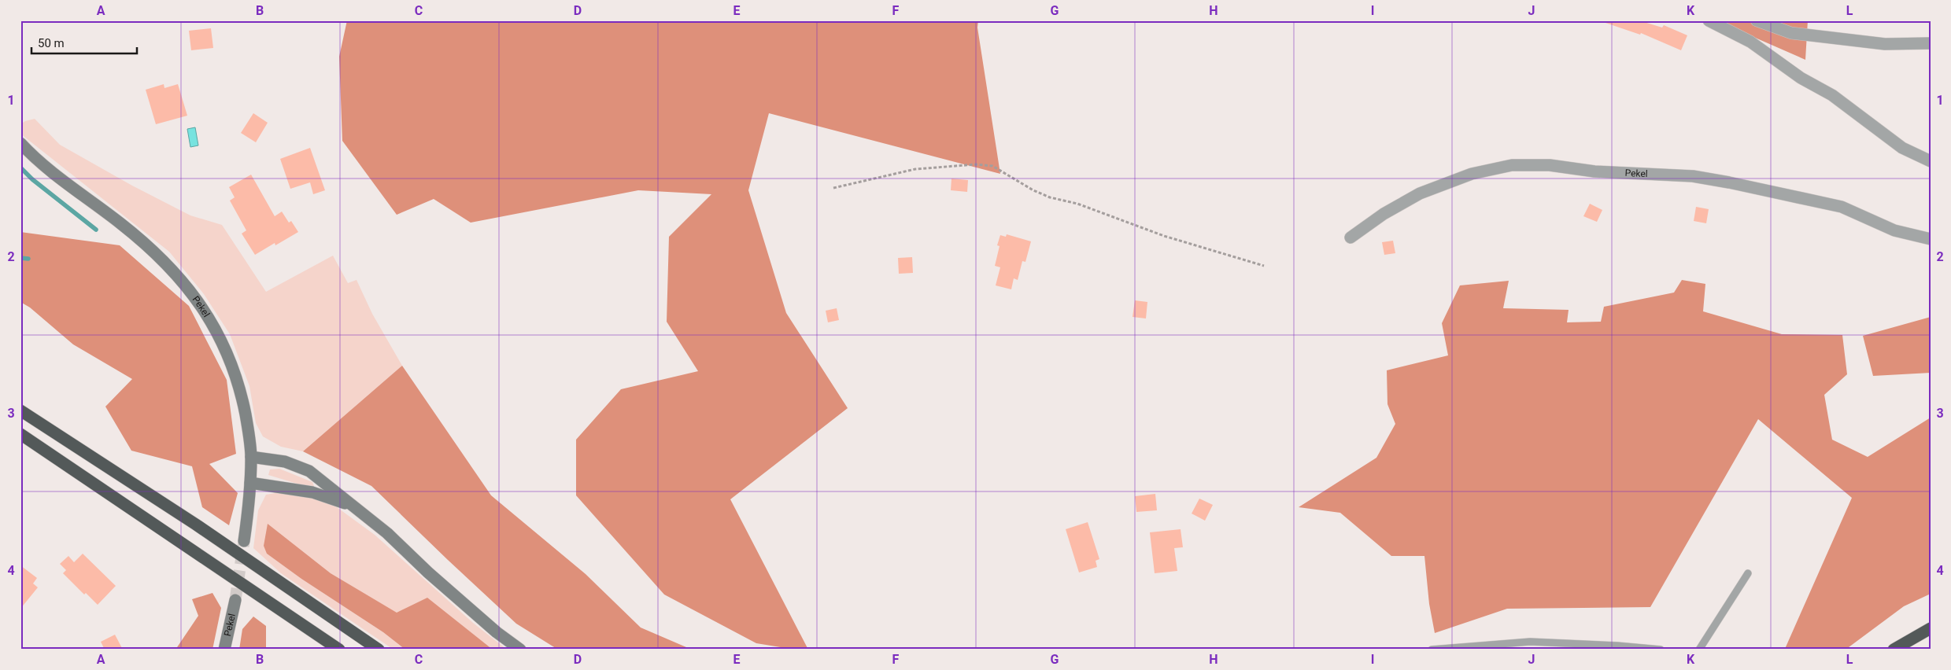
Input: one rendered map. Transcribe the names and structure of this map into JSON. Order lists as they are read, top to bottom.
{
  "streets": {
    "main road": ["Pekel"]
  },
  "scale_bar": "50 m",
  "grid": {
    "columns": [
      "A",
      "B",
      "C",
      "D",
      "E",
      "F",
      "G",
      "H",
      "I",
      "J",
      "K",
      "L"
    ],
    "rows": [
      "1",
      "2",
      "3",
      "4"
    ]
  }
}
